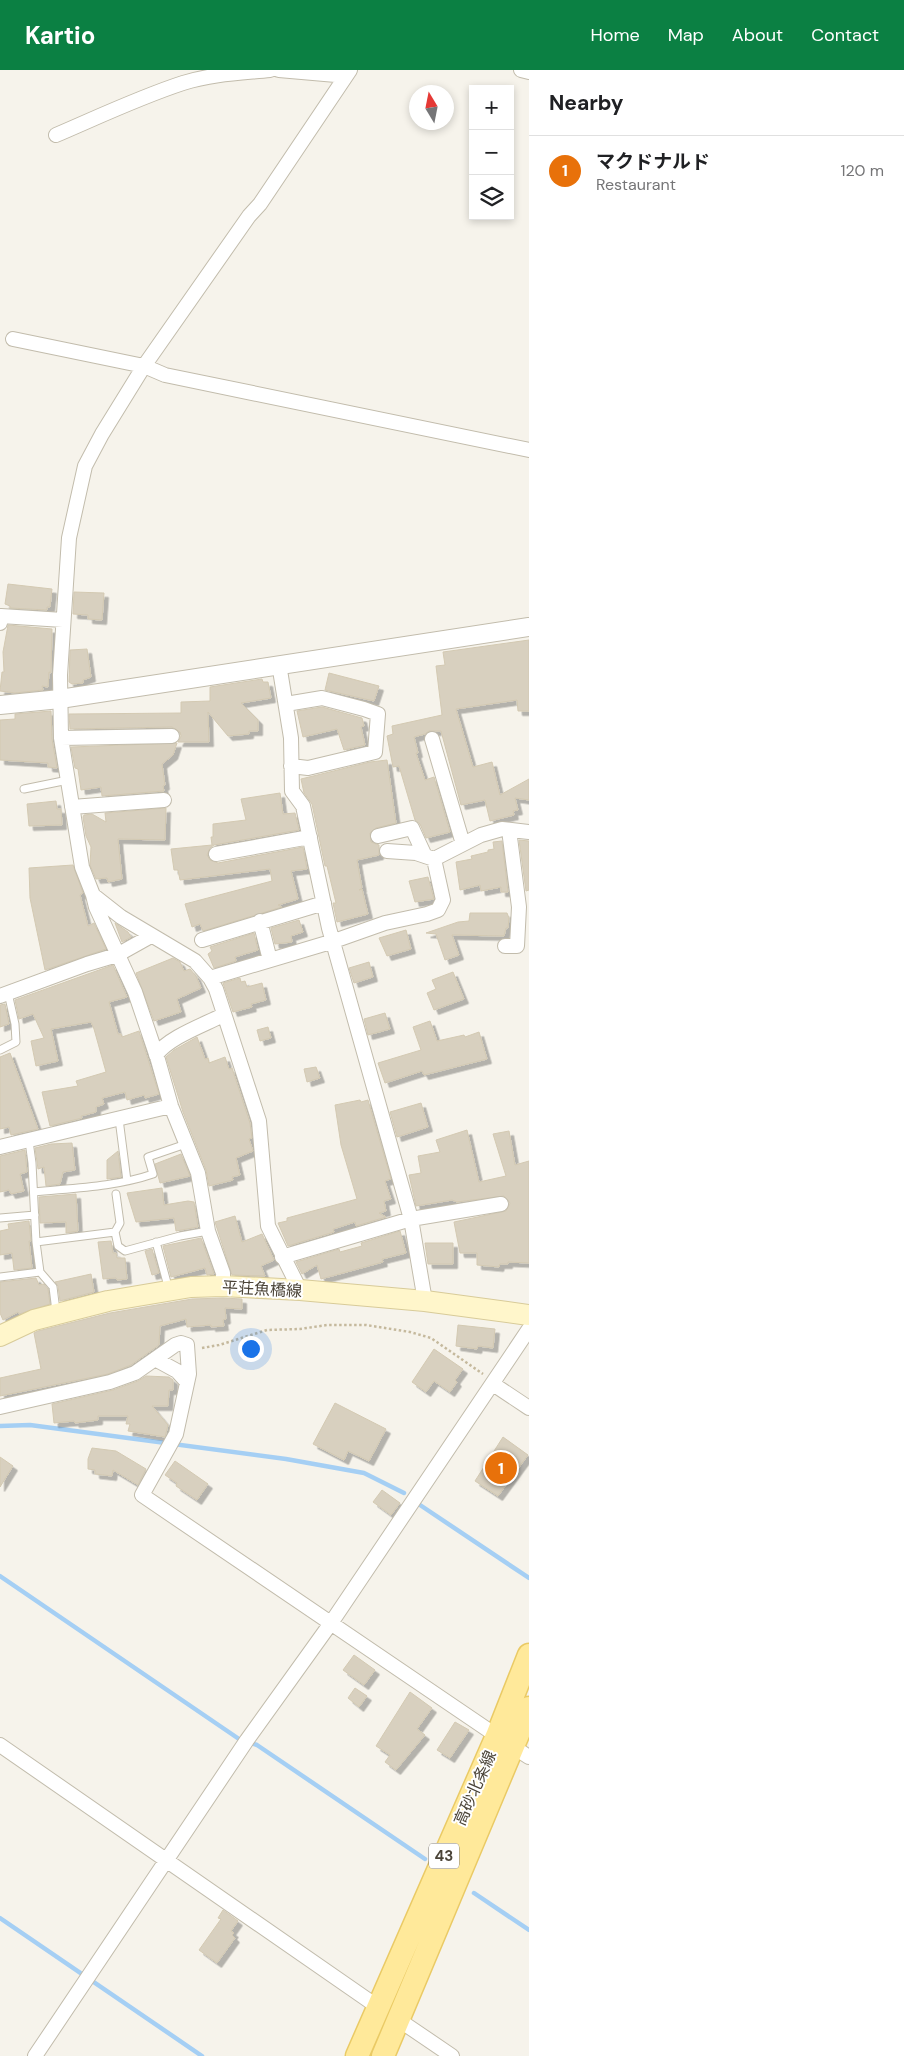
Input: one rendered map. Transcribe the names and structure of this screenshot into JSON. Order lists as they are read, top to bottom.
{
  "streets": {
    "main road": ["平荘魚橋線", "高砂北条線", "43"]
  },
  "north": "top",
  "page": {
    "header": "Kartio",
    "nav": [
      "Home",
      "Map",
      "About",
      "Contact"
    ],
    "heading": "Nearby",
    "map_buttons": ["+", "−"],
    "list": [
      {
        "mark": "1",
        "name": "マクドナルド",
        "note": "Restaurant",
        "value": "120 m"
      }
    ],
    "pins": "1"
  }
}
